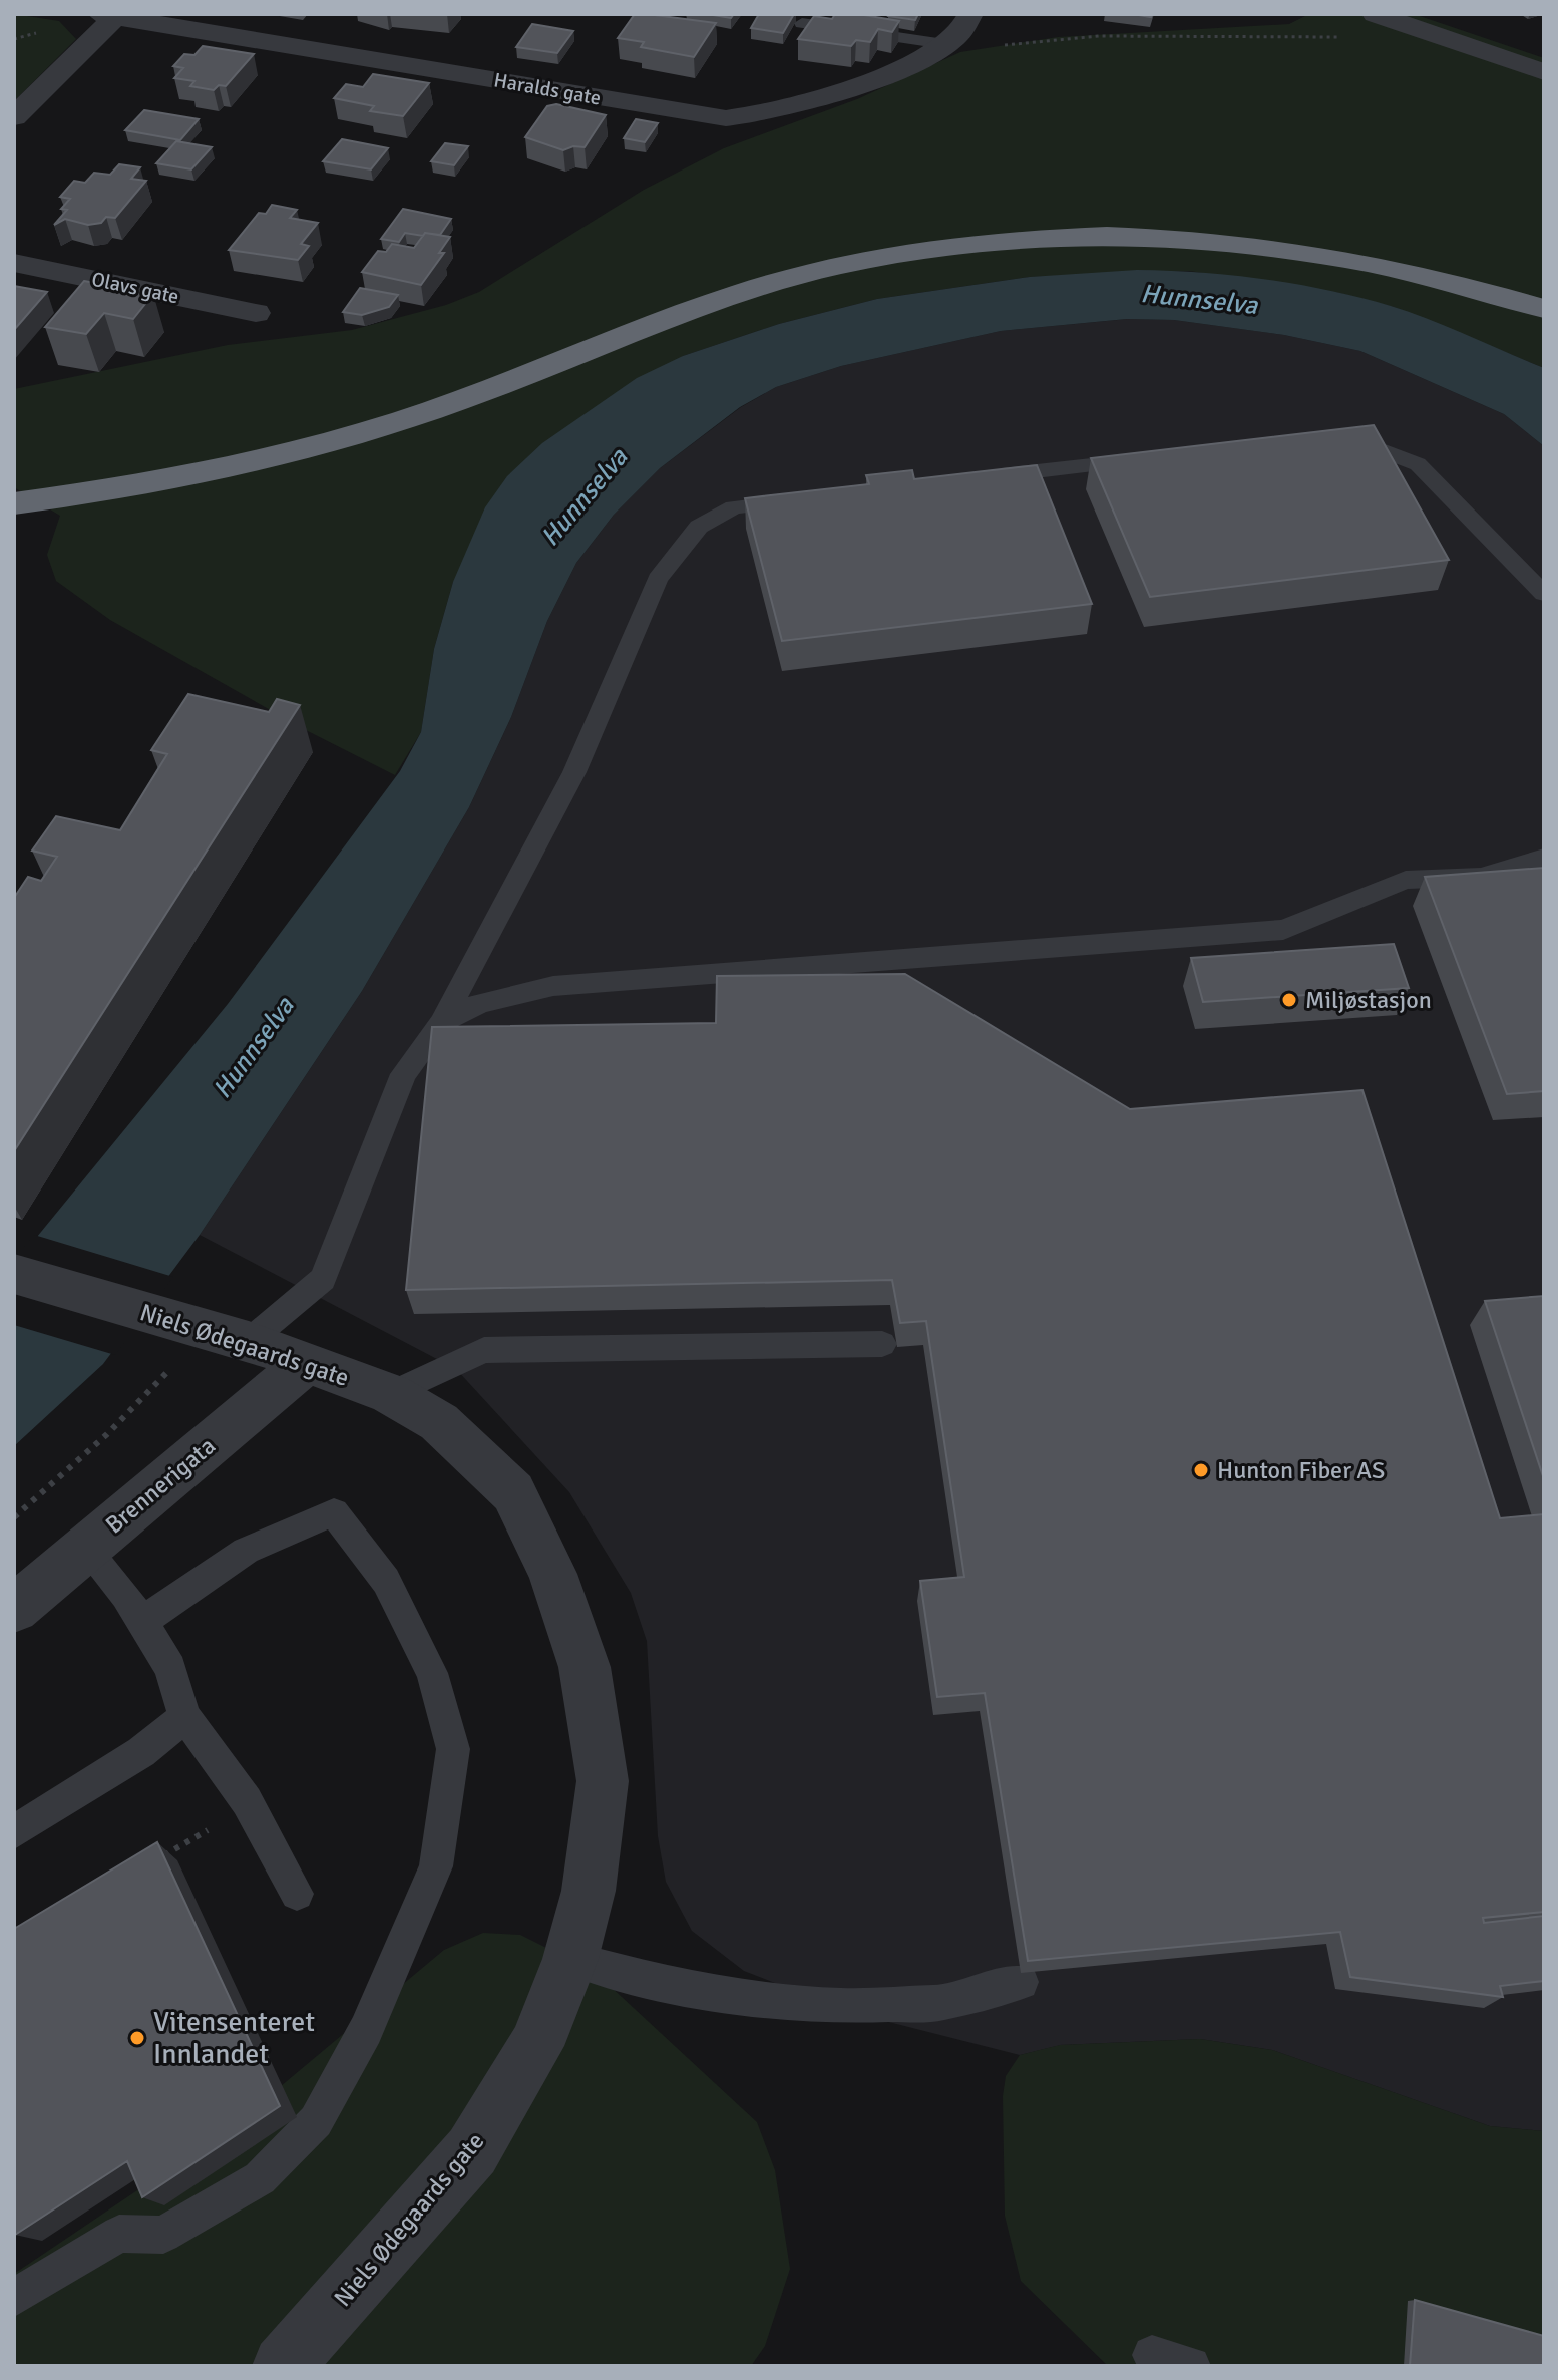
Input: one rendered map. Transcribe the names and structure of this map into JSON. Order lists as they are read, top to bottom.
{
  "streets": {
    "street": [
      "Haralds gate",
      "Olavs gate",
      "Niels Ødegaards gate",
      "Brennerigata"
    ]
  },
  "crossings": [
    ["Niels Ødegaards gate", "Brennerigata"]
  ],
  "water": ["Hunnselva"],
  "places": ["Miljøstasjon", "Hunton Fiber AS", "Vitensenteret Innlandet"]
}
